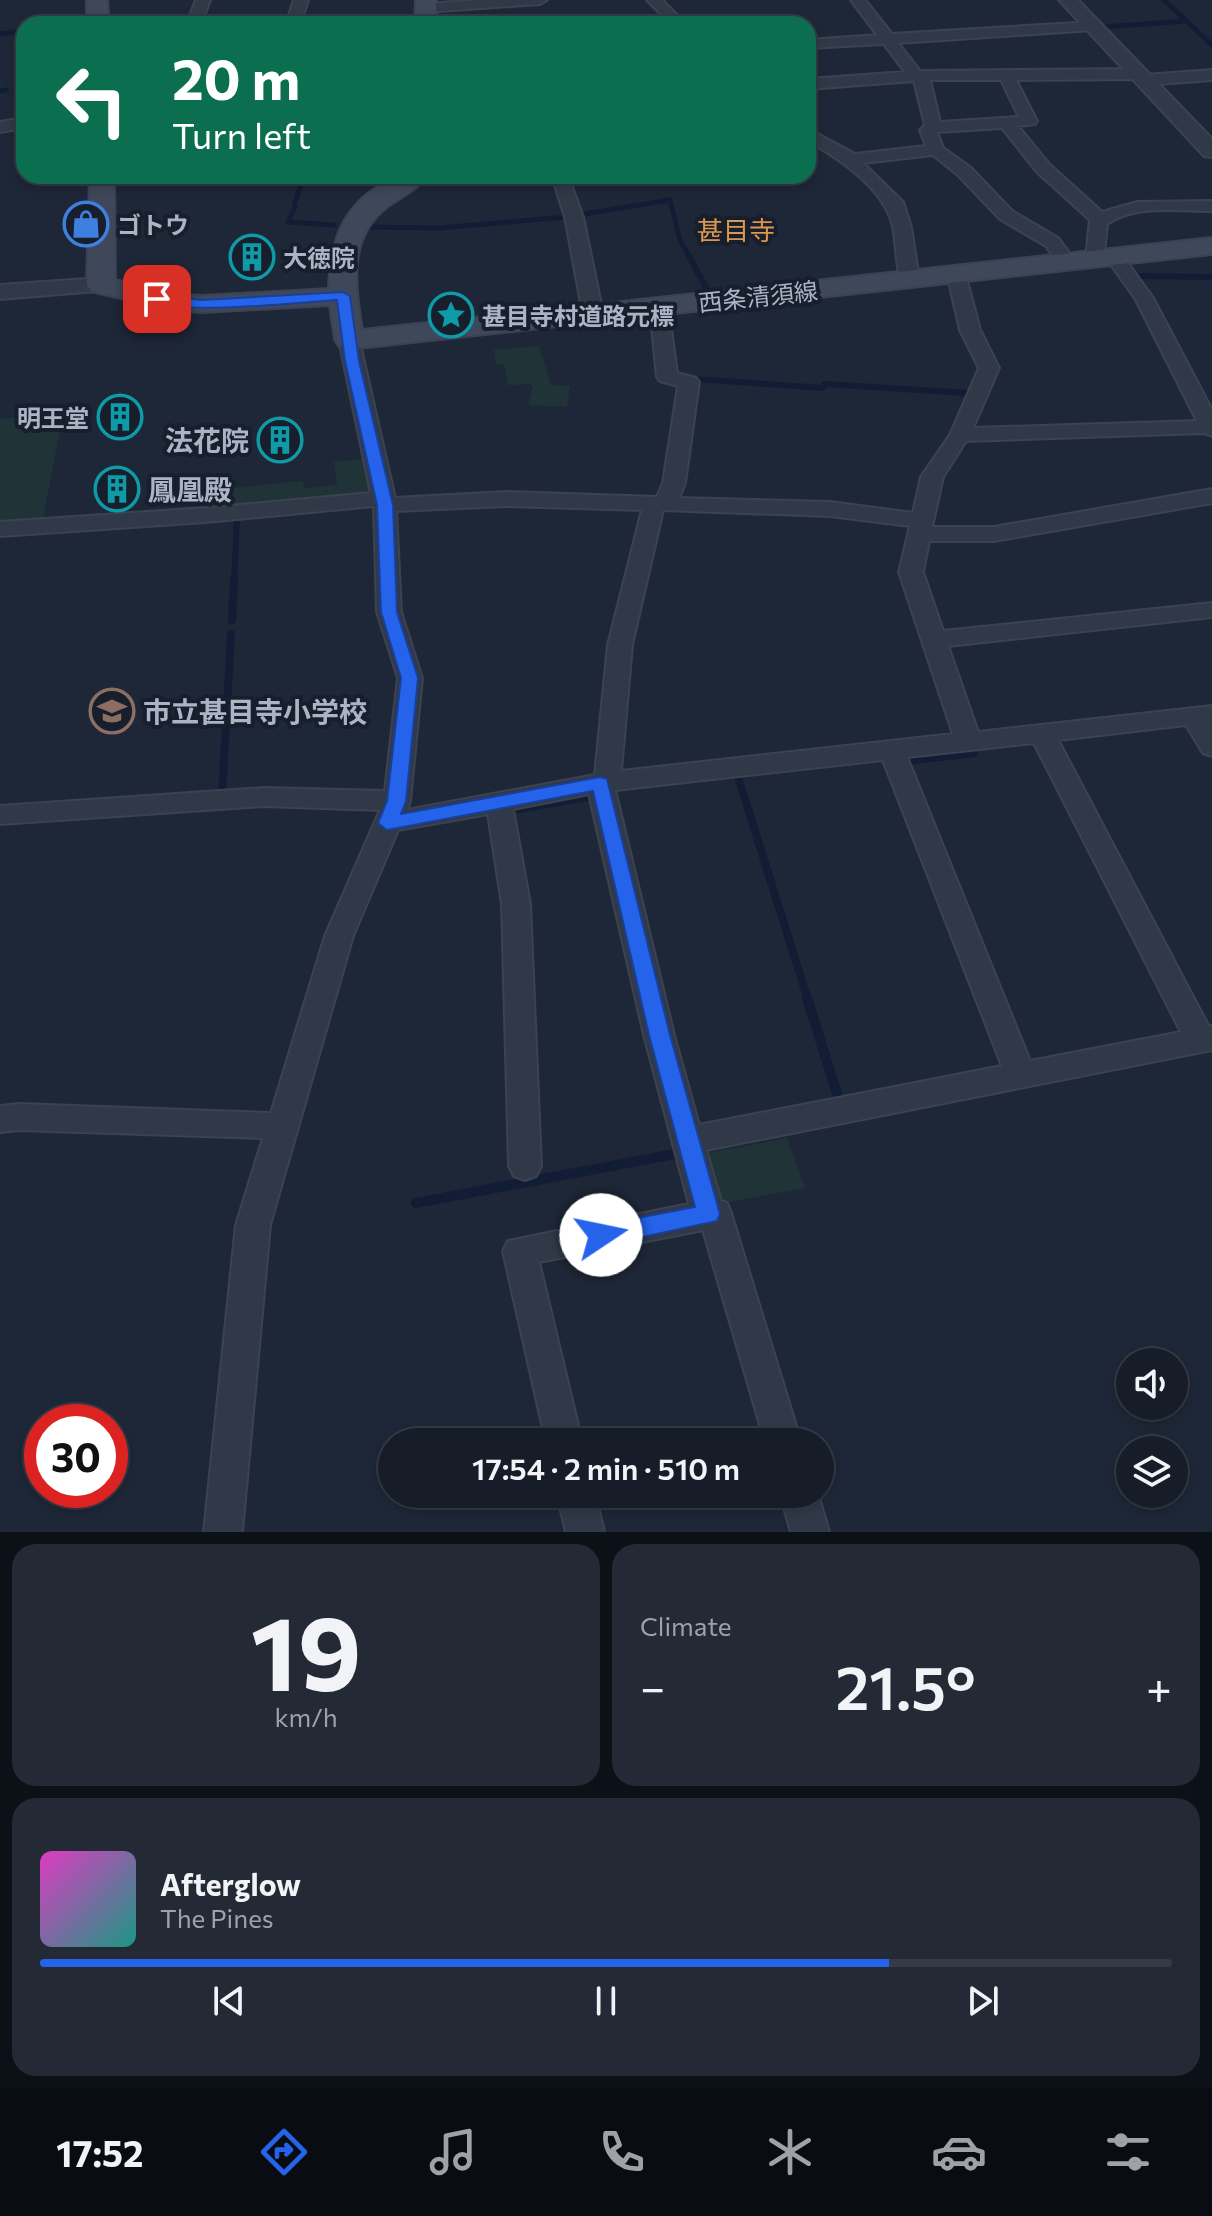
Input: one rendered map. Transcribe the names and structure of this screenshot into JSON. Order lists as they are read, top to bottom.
{
  "streets": {
    "main road": ["西条清須線"]
  },
  "districts": ["甚目寺"],
  "places": {
    "shop": ["ゴトウ"],
    "building": [
      "大徳院",
      "明王堂",
      "法花院",
      "鳳凰殿"
    ],
    "place": ["甚目寺村道路元標"],
    "school or university": ["市立甚目寺小学校"]
  },
  "page": {
    "turn": ["20 m", "Turn left"],
    "limit": "30",
    "trip": "17:54 · 2 min · 510 m",
    "tile": [
      ["19", "km/h"],
      "Climate"
    ],
    "heat": ["−", "21.5°", "+"],
    "song": ["Afterglow", "The Pines"],
    "tabs": "17:52"
  }
}
